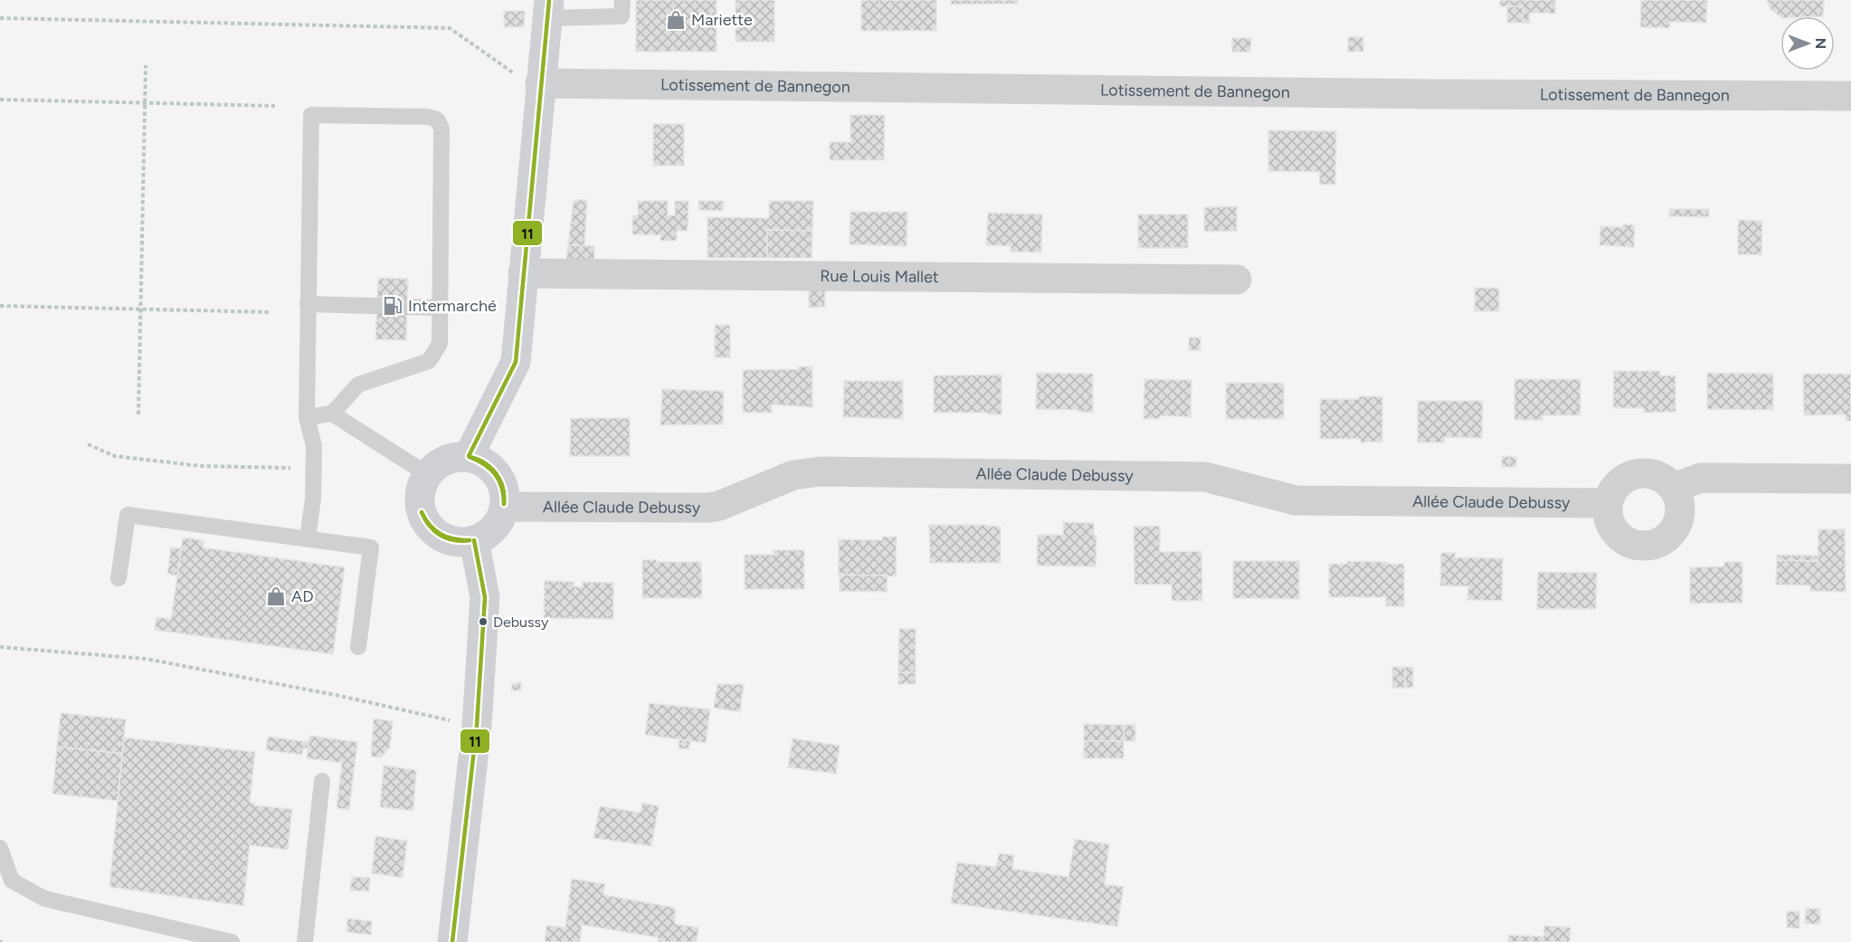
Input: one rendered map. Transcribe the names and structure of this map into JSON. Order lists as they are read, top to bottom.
{
  "streets": {
    "street": ["Lotissement de Bannegon", "Rue Louis Mallet", "Allée Claude Debussy"]
  },
  "places": {
    "shop": ["Mariette", "AD"],
    "fuel station": ["Intermarché"],
    "other": ["Debussy"]
  },
  "lines": ["transit line 11"],
  "north": "right"
}
